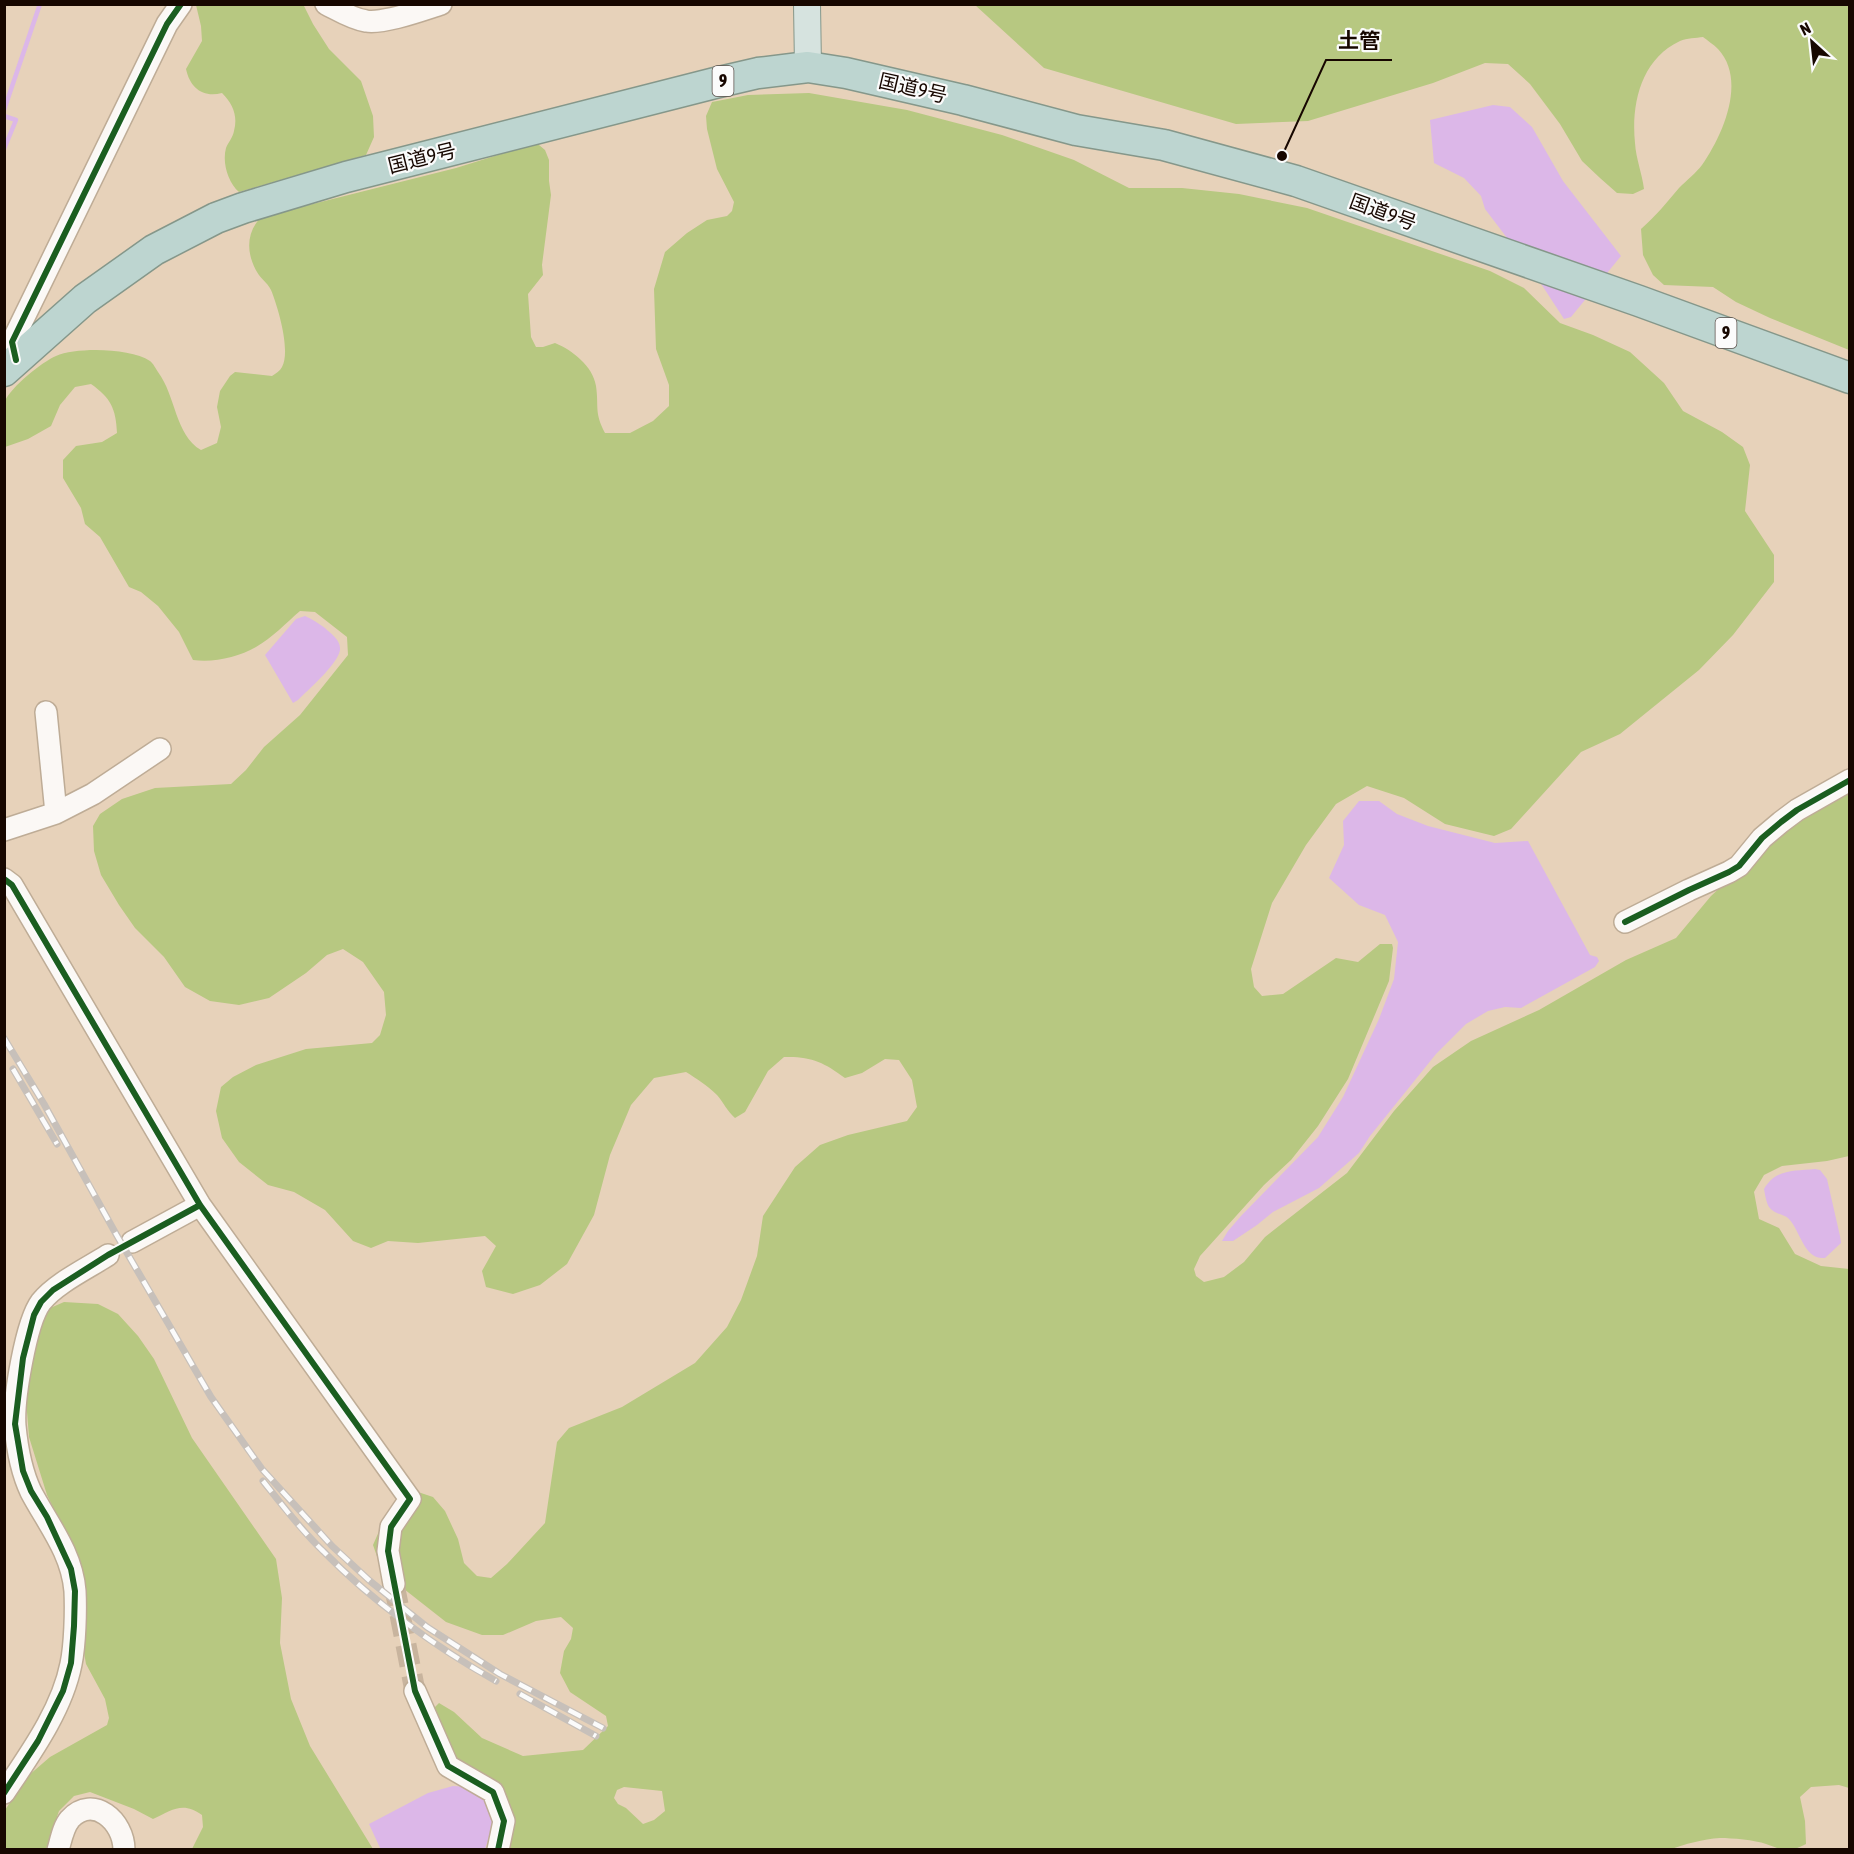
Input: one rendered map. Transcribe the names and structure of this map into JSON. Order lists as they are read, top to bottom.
{
  "streets": {
    "highway": ["9", "国道9号"]
  },
  "places": ["土管"],
  "north": "top left"
}
